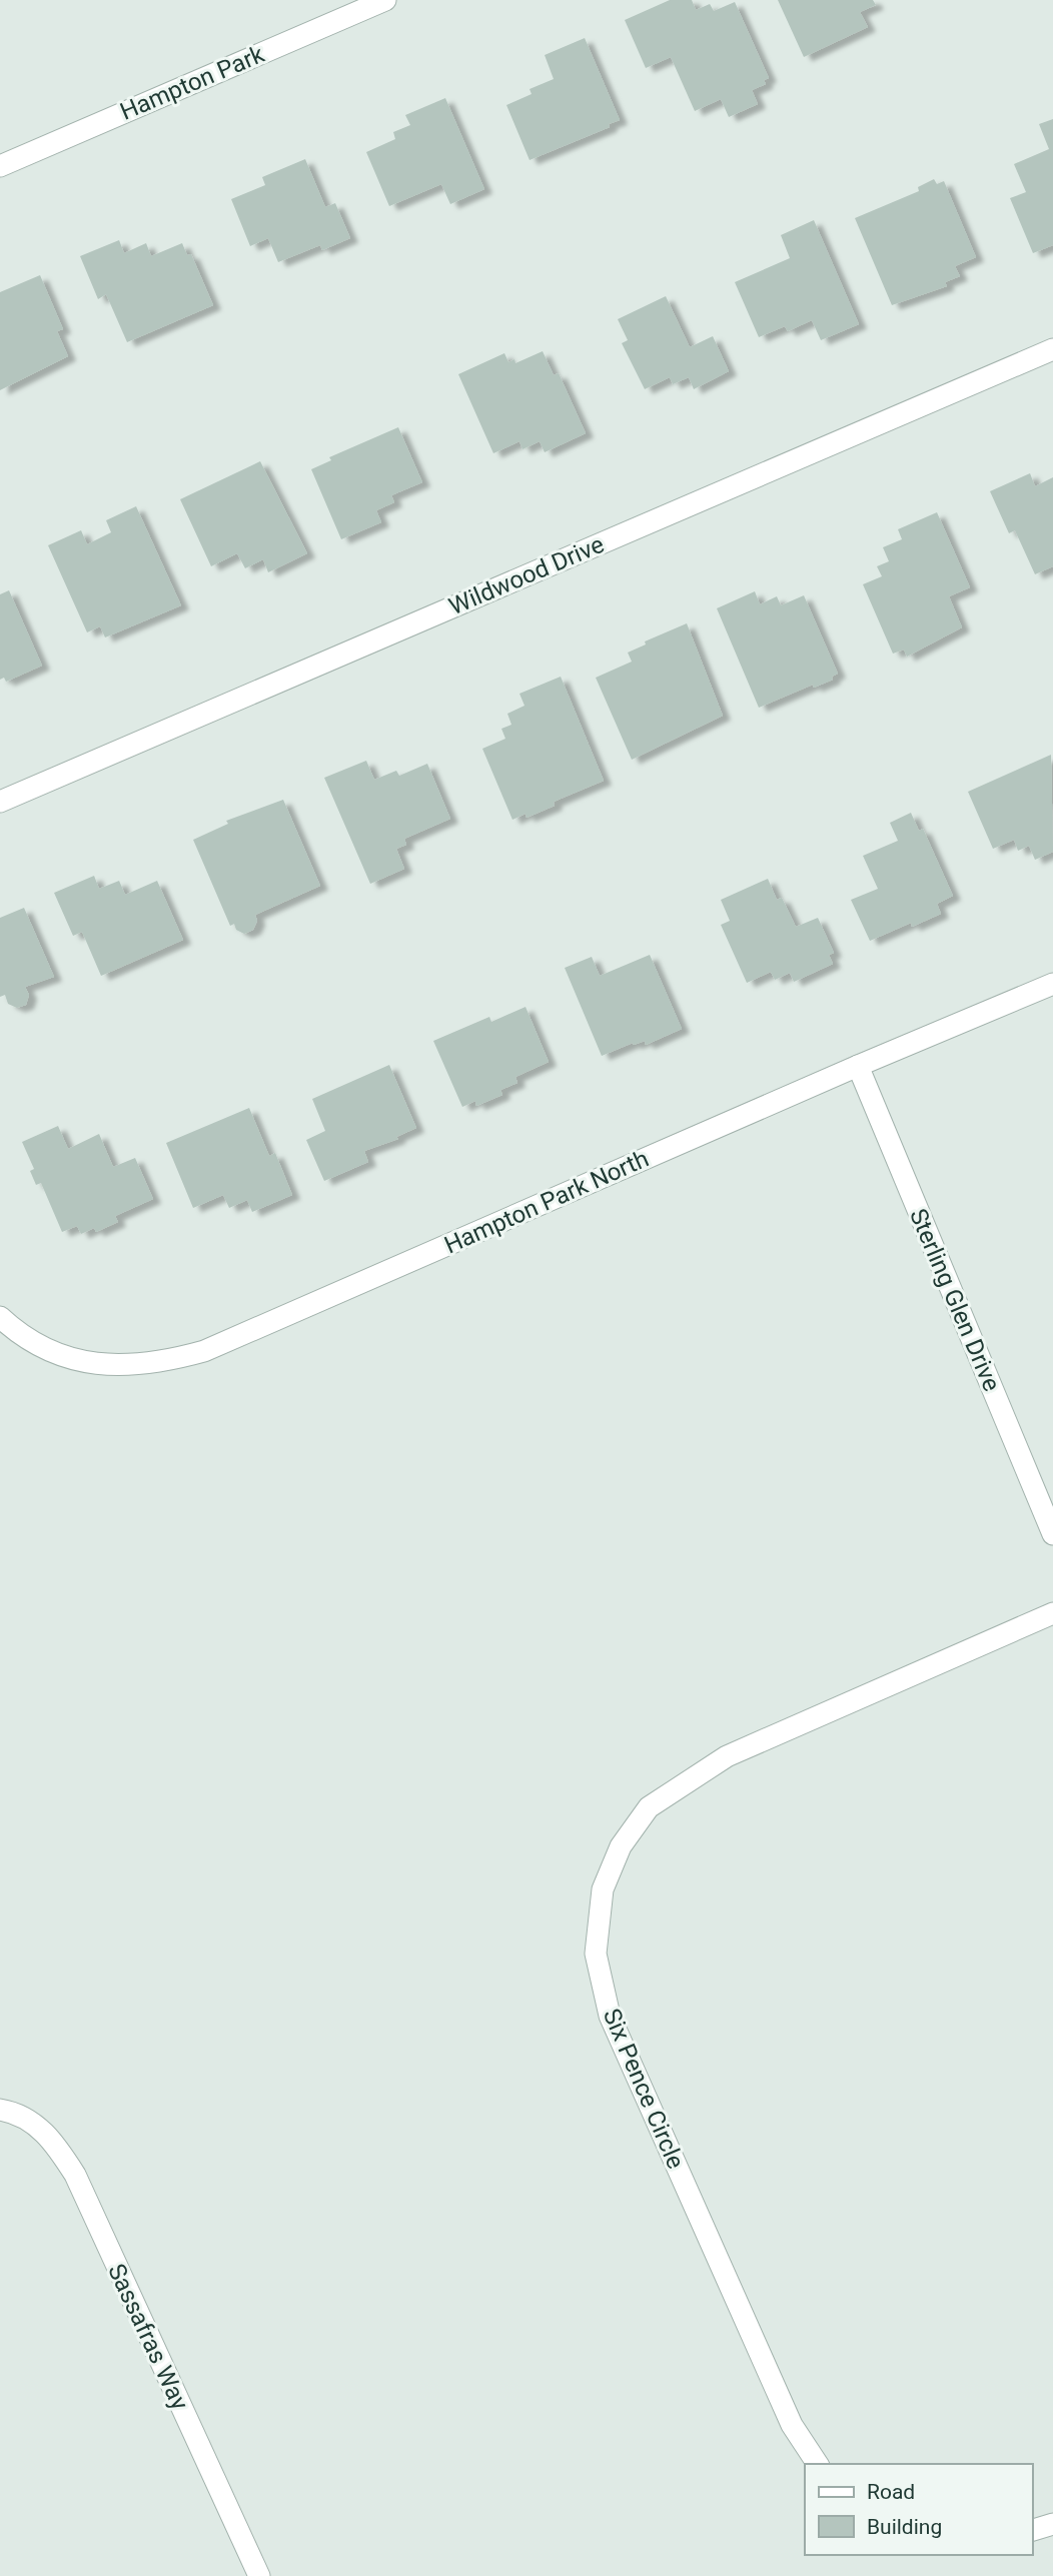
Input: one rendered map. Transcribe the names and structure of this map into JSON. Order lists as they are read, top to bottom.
{
  "streets": {
    "street": [
      "Hampton Park",
      "Wildwood Drive",
      "Hampton Park North",
      "Sterling Glen Drive",
      "Six Pence Circle",
      "Sassafras Way"
    ]
  },
  "crossings": [
    ["Hampton Park North", "Sterling Glen Drive"]
  ],
  "legend": ["Road", "Building"]
}
